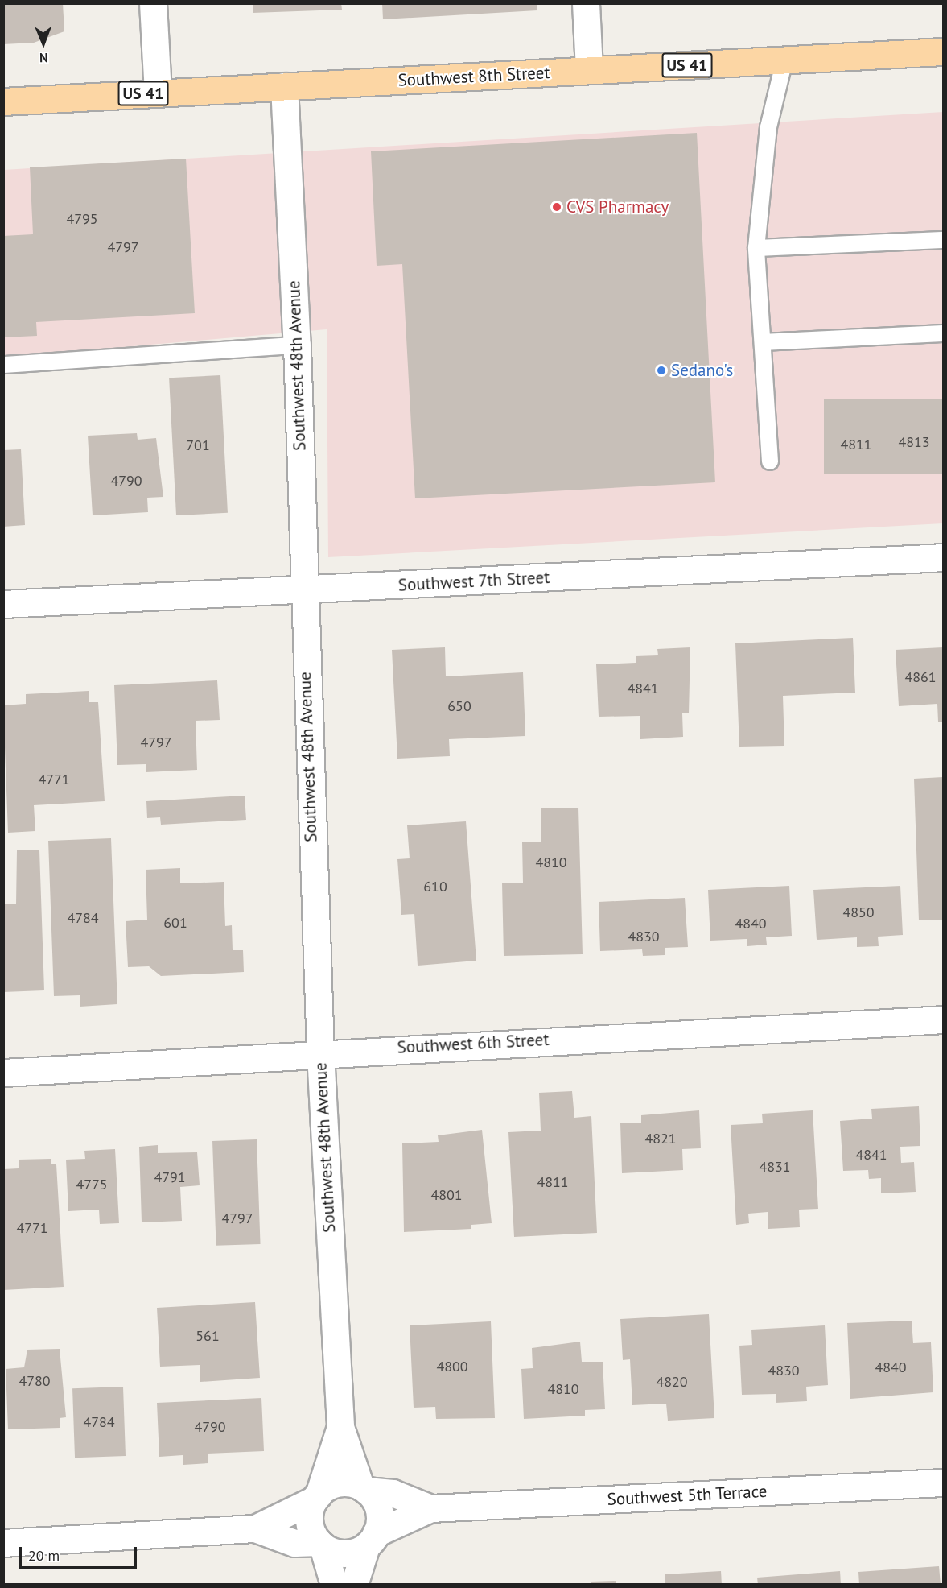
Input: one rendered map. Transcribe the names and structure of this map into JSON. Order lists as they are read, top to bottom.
{
  "streets": {
    "main road": ["US 41", "Southwest 8th Street"],
    "street": [
      "Southwest 48th Avenue",
      "Southwest 7th Street",
      "Southwest 6th Street",
      "Southwest 5th Terrace"
    ]
  },
  "crossings": [
    ["Southwest 8th Street", "Southwest 48th Avenue"],
    ["Southwest 48th Avenue", "Southwest 7th Street"],
    ["Southwest 48th Avenue", "Southwest 6th Street"],
    ["Southwest 48th Avenue", "Southwest 5th Terrace"]
  ],
  "places": ["CVS Pharmacy", "Sedano's"],
  "house_numbers": [
    "4795",
    "4797",
    "4813",
    "4811",
    "701",
    "4790",
    "4861",
    "4841",
    "650",
    "4797",
    "4771",
    "4810",
    "610",
    "4850",
    "4784",
    "601",
    "4840",
    "4830",
    "4821",
    "4841",
    "4831",
    "4791",
    "4811",
    "4775",
    "4801",
    "4797",
    "4771",
    "561",
    "4800",
    "4840",
    "4830",
    "4780",
    "4820",
    "4810",
    "4784",
    "4790"
  ],
  "scale_bar": "20 m",
  "north": "bottom"
}
